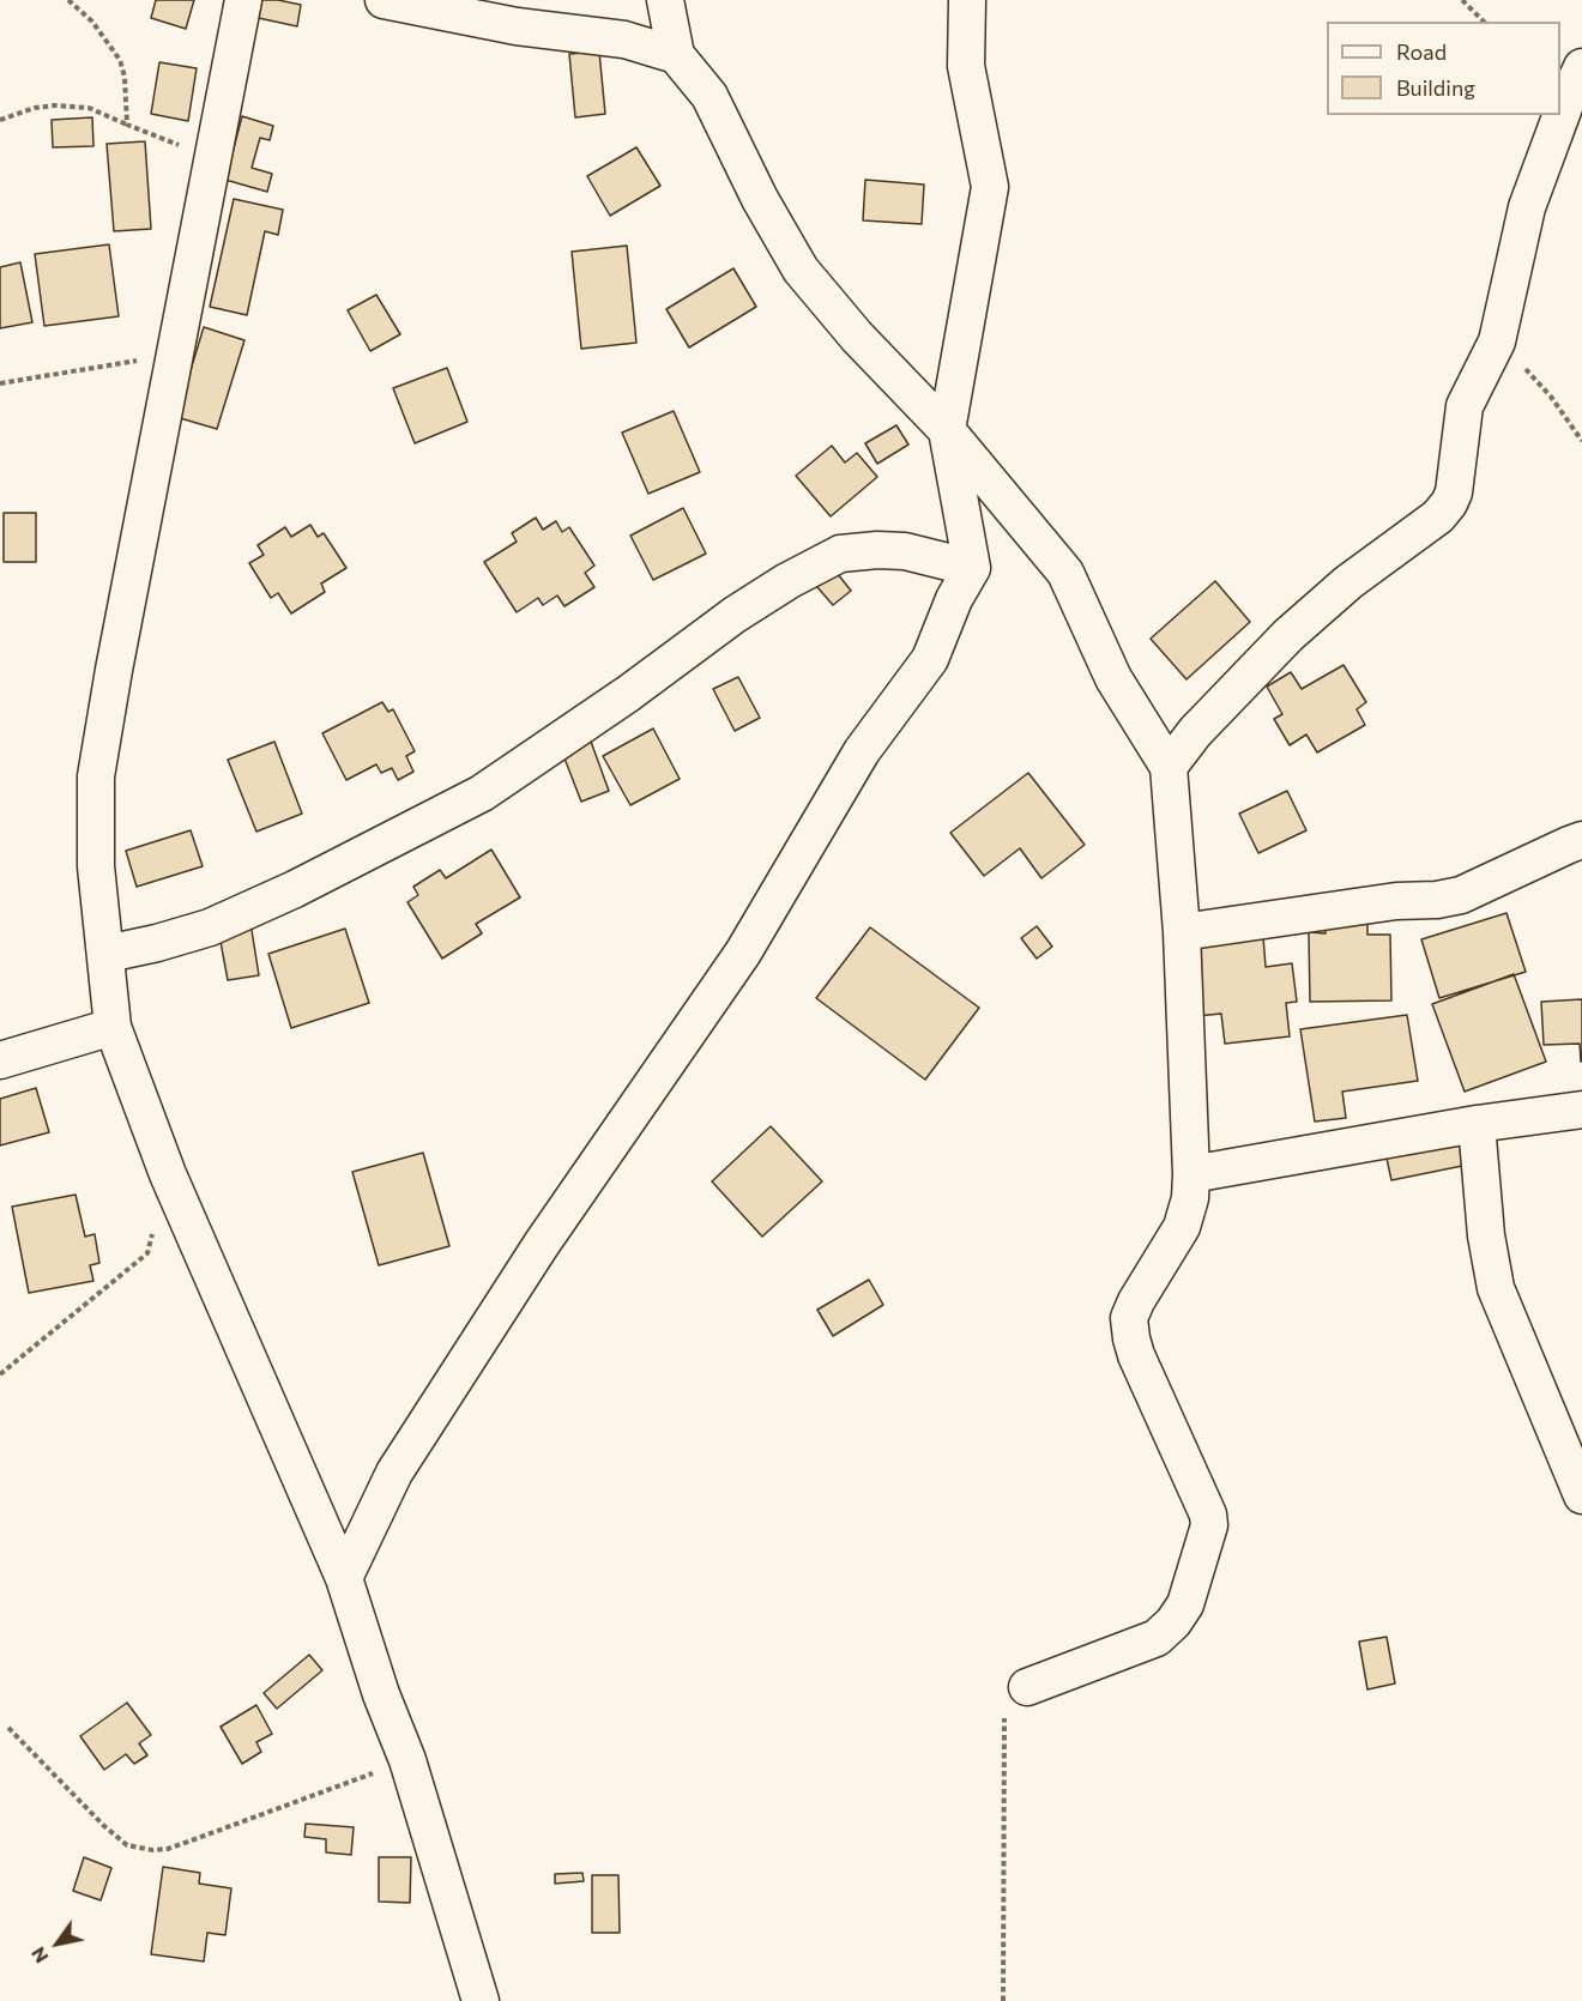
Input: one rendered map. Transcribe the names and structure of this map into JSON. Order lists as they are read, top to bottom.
{
  "legend": ["Road", "Building"],
  "north": "bottom left"
}
